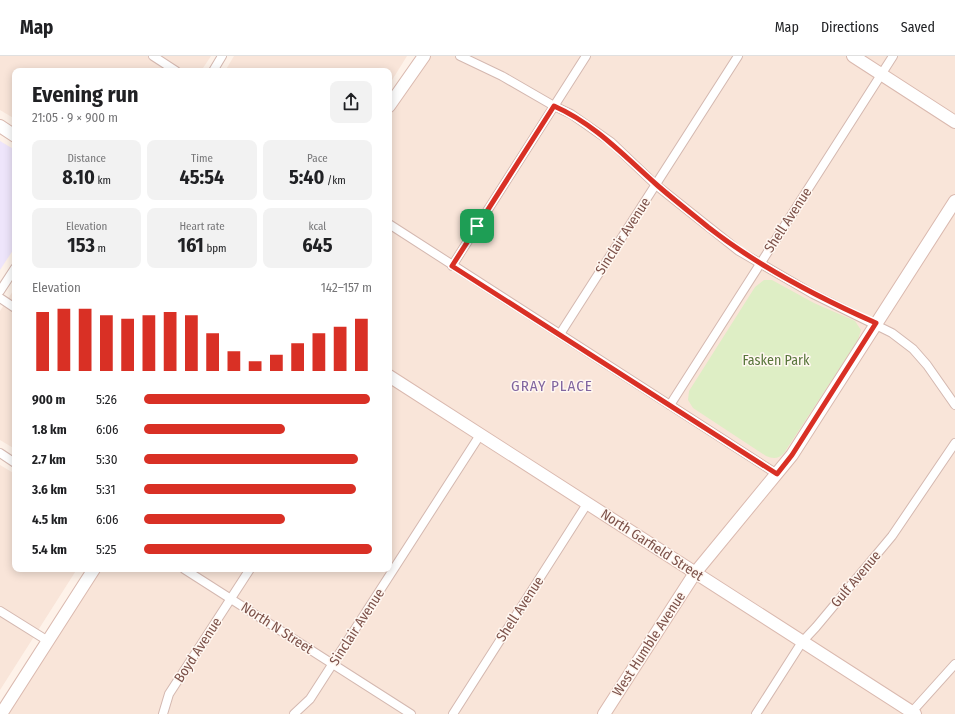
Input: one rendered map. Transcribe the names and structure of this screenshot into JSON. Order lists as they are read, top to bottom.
{
  "streets": {
    "main road": ["North Garfield Street", "West Humble Avenue"],
    "street": [
      "Shell Avenue",
      "Sinclair Avenue",
      "Gulf Avenue",
      "North N Street",
      "Boyd Avenue"
    ]
  },
  "crossings": [
    ["Shell Avenue", "North Garfield Street"],
    ["Sinclair Avenue", "North Garfield Street"],
    ["Sinclair Avenue", "North N Street"],
    ["North Garfield Street", "Gulf Avenue"],
    ["North Garfield Street", "West Humble Avenue"],
    ["North N Street", "Boyd Avenue"]
  ],
  "districts": ["GRAY PLACE"],
  "parks": ["Fasken Park"],
  "page": {
    "header": "Map",
    "nav": ["Map", "Directions", "Saved"],
    "heading": ["Evening run", "21:05 · 9 × 900 m"],
    "stats": [
      ["Distance", "8.10 km"],
      ["Time", "45:54"],
      ["Pace", "5:40 /km"],
      ["Elevation", "153 m"],
      ["Heart rate", "161 bpm"],
      ["kcal", "645"]
    ],
    "chart": ["Elevation", "142–157 m"],
    "list": [
      {
        "name": "900 m",
        "note": "5:26"
      },
      {
        "name": "1.8 km",
        "note": "6:06"
      },
      {
        "name": "2.7 km",
        "note": "5:30"
      },
      {
        "name": "3.6 km",
        "note": "5:31"
      },
      {
        "name": "4.5 km",
        "note": "6:06"
      },
      {
        "name": "5.4 km",
        "note": "5:25"
      }
    ]
  }
}
